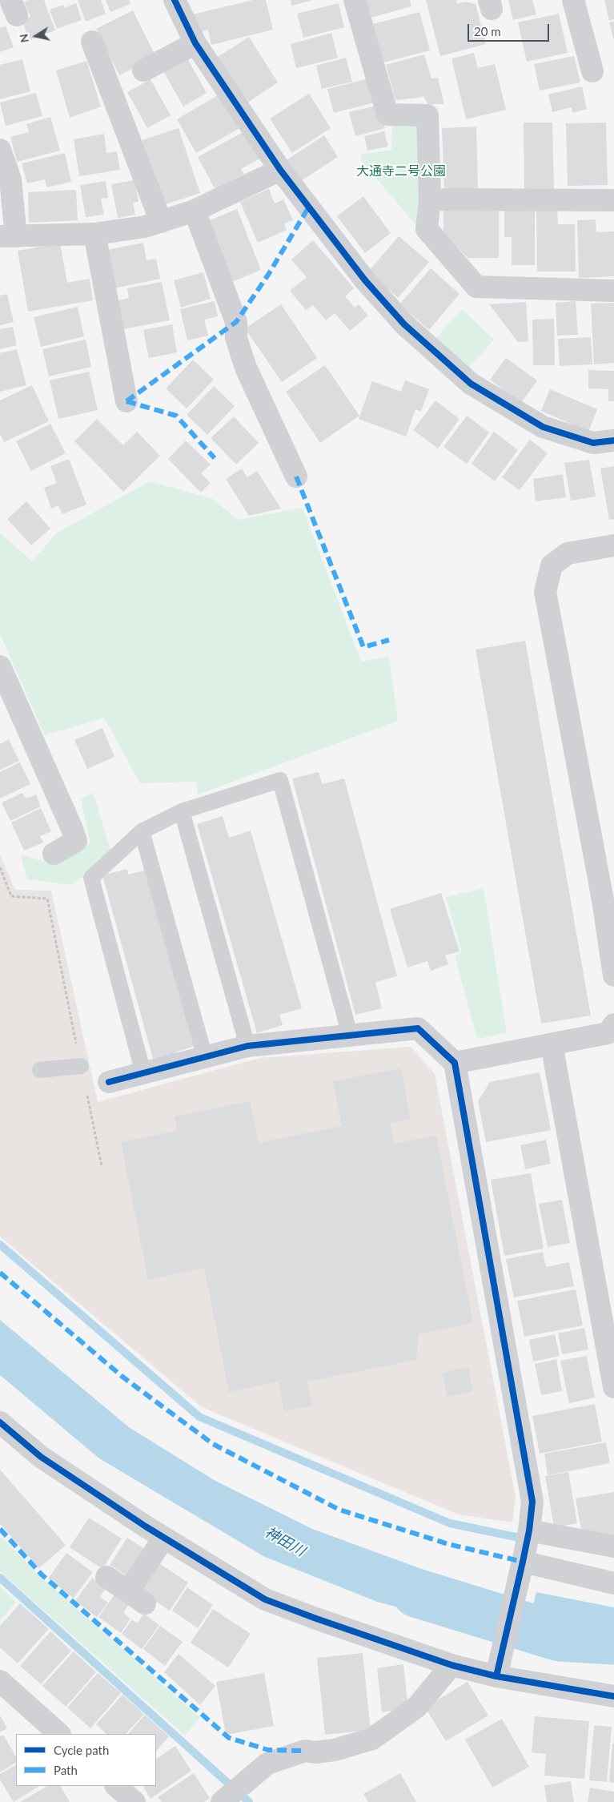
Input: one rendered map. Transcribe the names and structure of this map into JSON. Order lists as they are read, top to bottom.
{
  "water": ["神田川"],
  "parks": ["大通寺二号公園"],
  "legend": ["Cycle path", "Path"],
  "scale_bar": "20 m",
  "north": "left"
}
